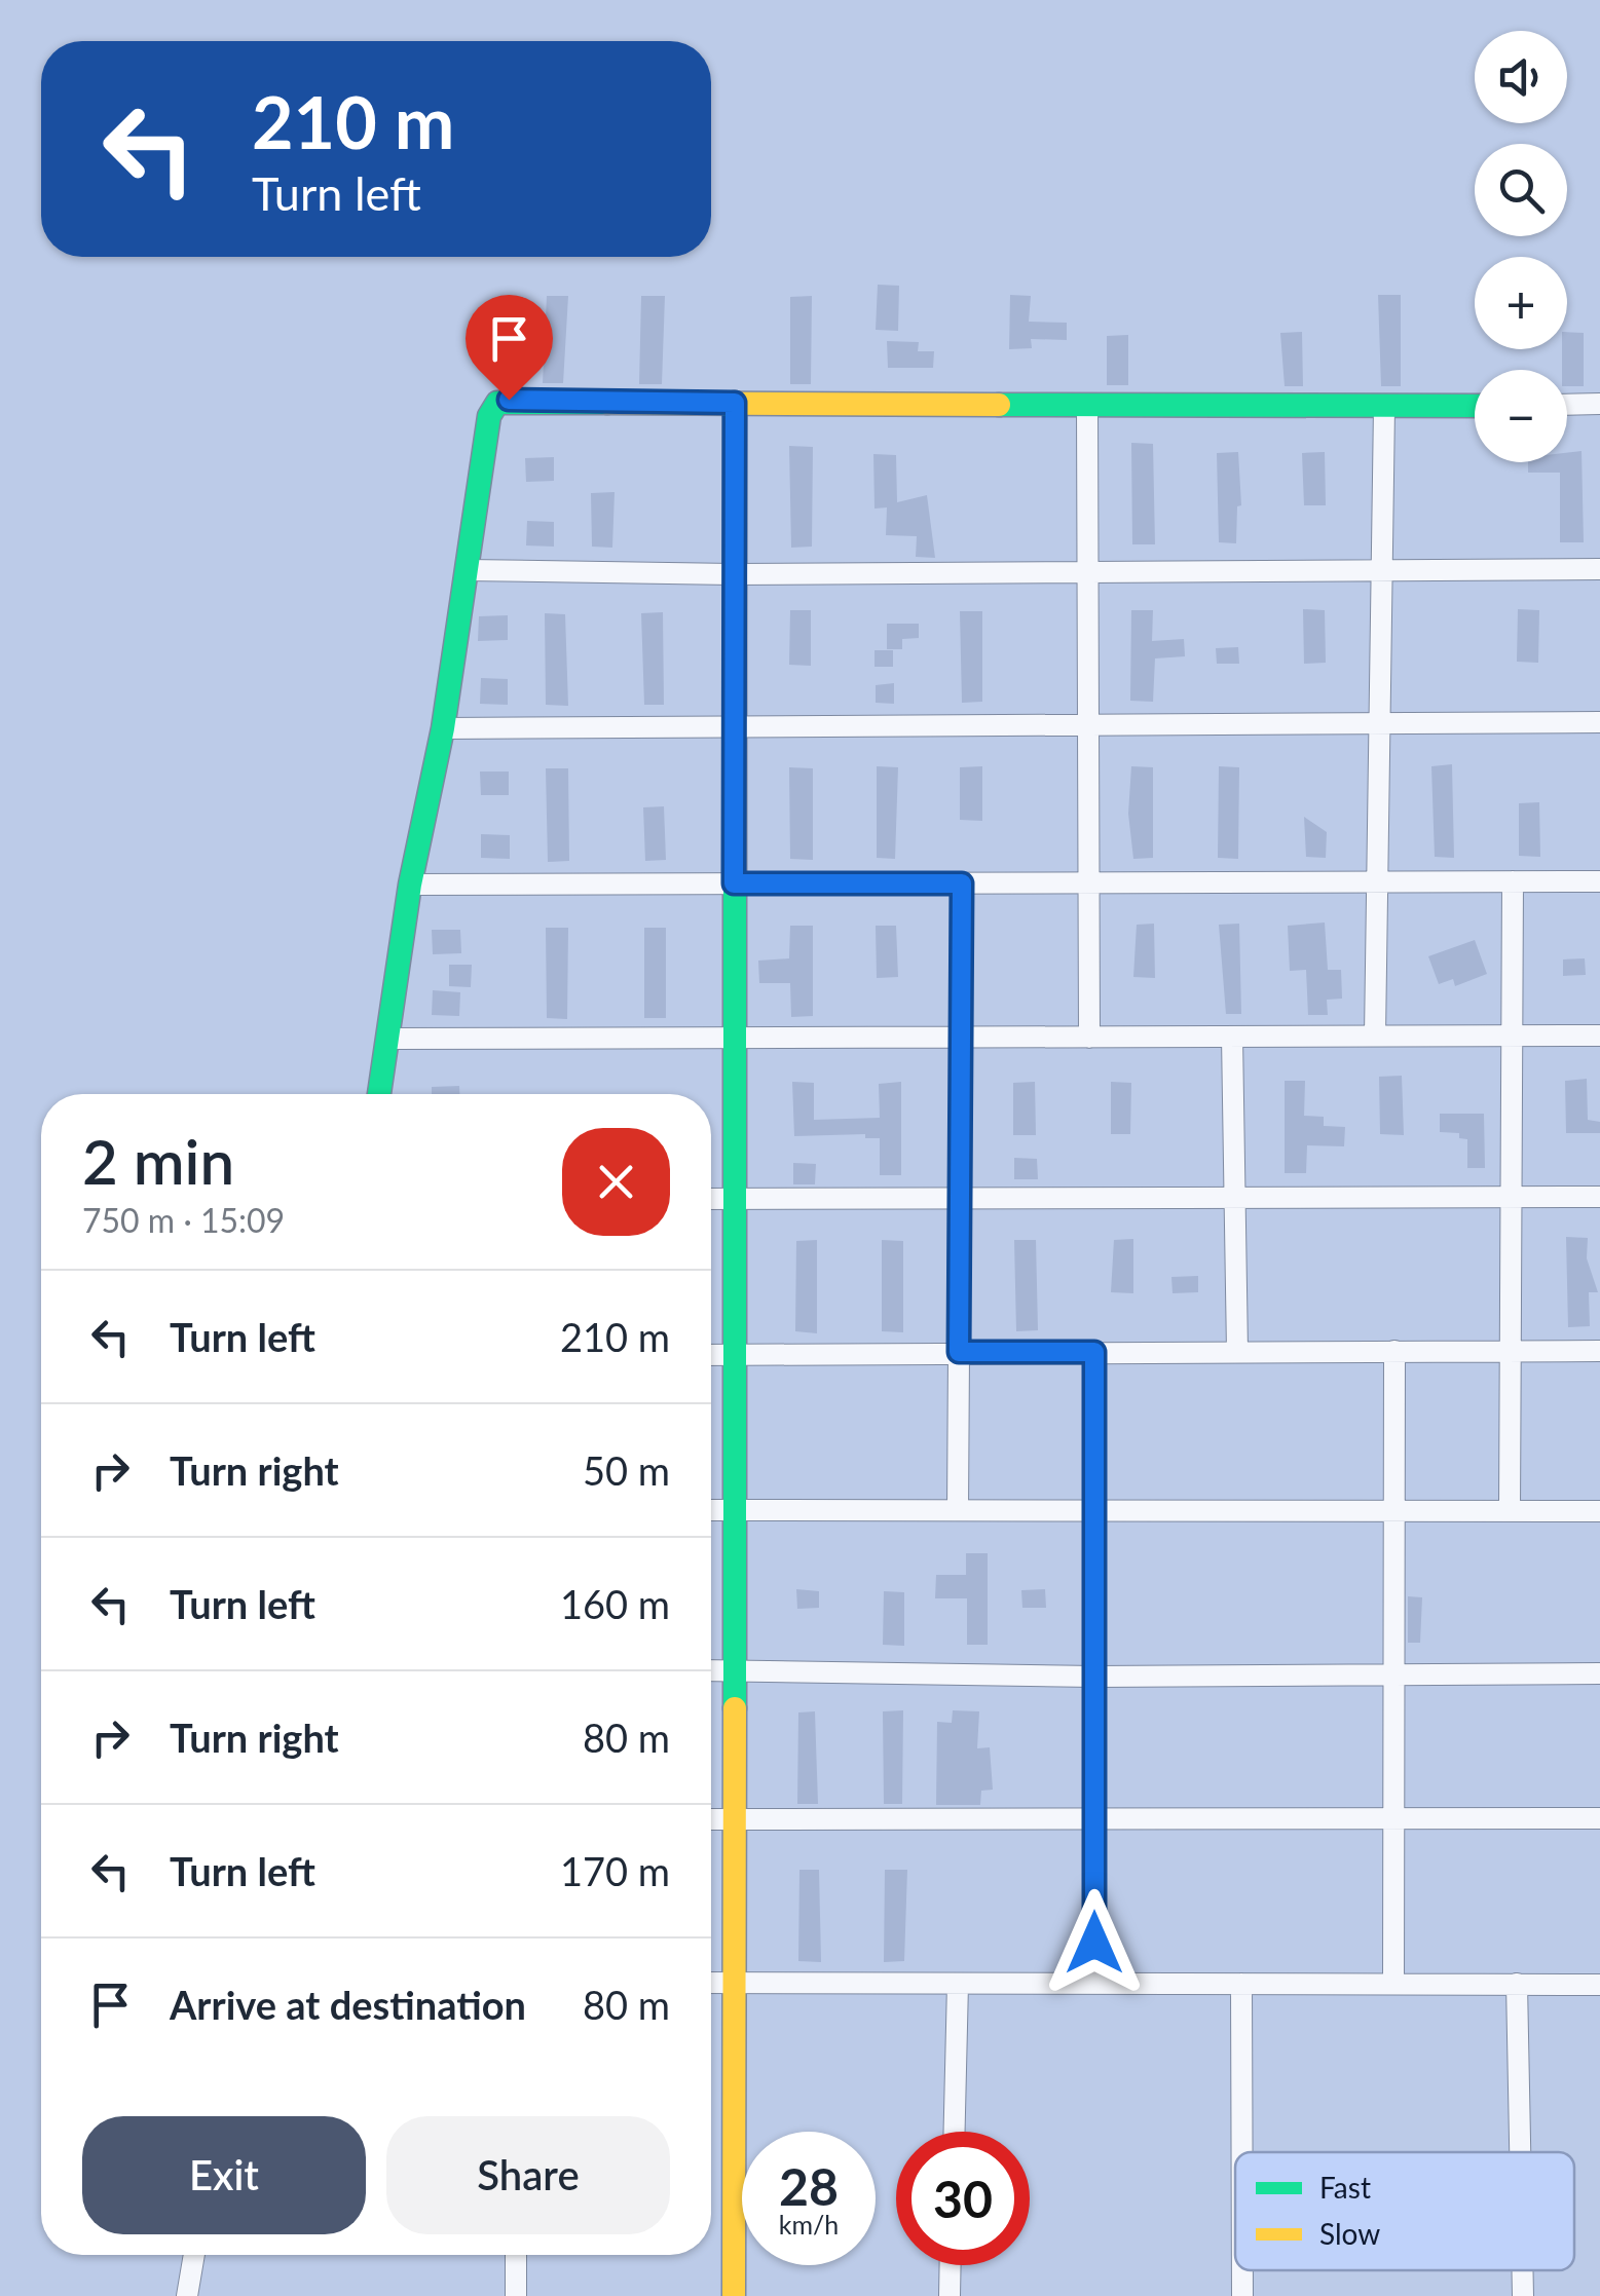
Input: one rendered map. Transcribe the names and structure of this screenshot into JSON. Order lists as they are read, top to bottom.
{
  "legend": ["Fast", "Slow"],
  "page": {
    "map_buttons": ["+", "−"],
    "turn": ["210 m", "Turn left"],
    "heading": ["2 min", "750 m · 15:09"],
    "list": [
      {
        "name": "Turn left",
        "value": "210 m"
      },
      {
        "name": "Turn right",
        "value": "50 m"
      },
      {
        "name": "Turn left",
        "value": "160 m"
      },
      {
        "name": "Turn right",
        "value": "80 m"
      },
      {
        "name": "Turn left",
        "value": "170 m"
      },
      {
        "name": "Arrive at destination",
        "value": "80 m"
      }
    ],
    "buttons": ["Exit", "Share"],
    "speed": "28 km/h",
    "limit": "30"
  }
}
